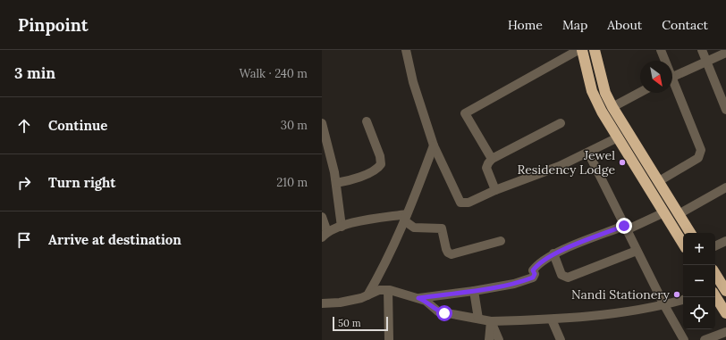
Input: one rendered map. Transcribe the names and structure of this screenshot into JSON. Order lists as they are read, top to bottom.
{
  "places": ["Jewel Residency Lodge", "Nandi Stationery"],
  "scale_bar": "50 m",
  "north": "bottom right",
  "page": {
    "header": "Pinpoint",
    "nav": [
      "Home",
      "Map",
      "About",
      "Contact"
    ],
    "heading": ["3 min", "Walk · 240 m"],
    "list": [
      ["Continue", "30 m"],
      ["Turn right", "210 m"],
      "Arrive at destination"
    ],
    "map_buttons": ["+", "−"],
    "scale": "50 m"
  }
}
